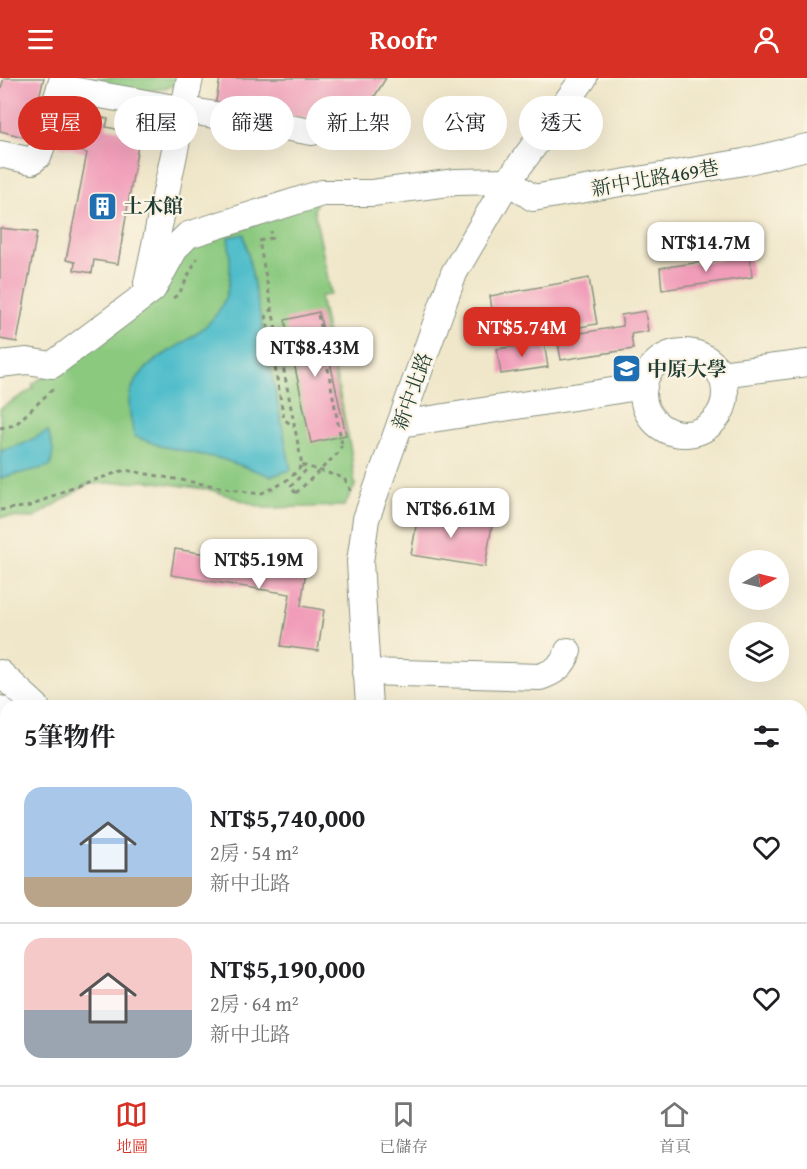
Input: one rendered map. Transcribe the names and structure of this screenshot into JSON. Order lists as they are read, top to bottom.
{
  "streets": {
    "street": ["新中北路469巷", "新中北路"]
  },
  "crossings": [
    ["新中北路469巷", "新中北路"]
  ],
  "places": {
    "building": ["土木館"],
    "school or university": ["中原大學"]
  },
  "north": "right",
  "page": {
    "header": "Roofr",
    "chip": [
      "買屋",
      "租屋",
      "篩選",
      "新上架",
      "公寓",
      "透天"
    ],
    "price": [
      "NT$14.7M",
      "NT$5.74M",
      "NT$8.43M",
      "NT$6.61M",
      "NT$5.19M"
    ],
    "heading": "5筆物件",
    "list": [
      {
        "name": "NT$5,740,000",
        "note": "2房 · 54 m² · 新中北路"
      },
      {
        "name": "NT$5,190,000",
        "note": "2房 · 64 m² · 新中北路"
      }
    ],
    "tabs": ["地圖", "已儲存", "首頁"]
  }
}
